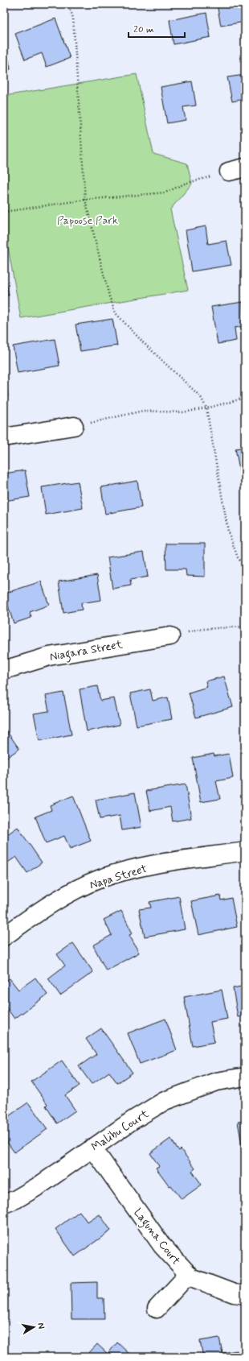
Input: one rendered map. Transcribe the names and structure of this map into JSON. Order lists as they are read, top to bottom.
{
  "streets": {
    "street": [
      "Niagara Street",
      "Napa Street",
      "Malibu Court",
      "Laguna Court"
    ]
  },
  "crossings": [
    ["Malibu Court", "Laguna Court"]
  ],
  "parks": ["Papoose Park"],
  "scale_bar": "20 m",
  "north": "right"
}
